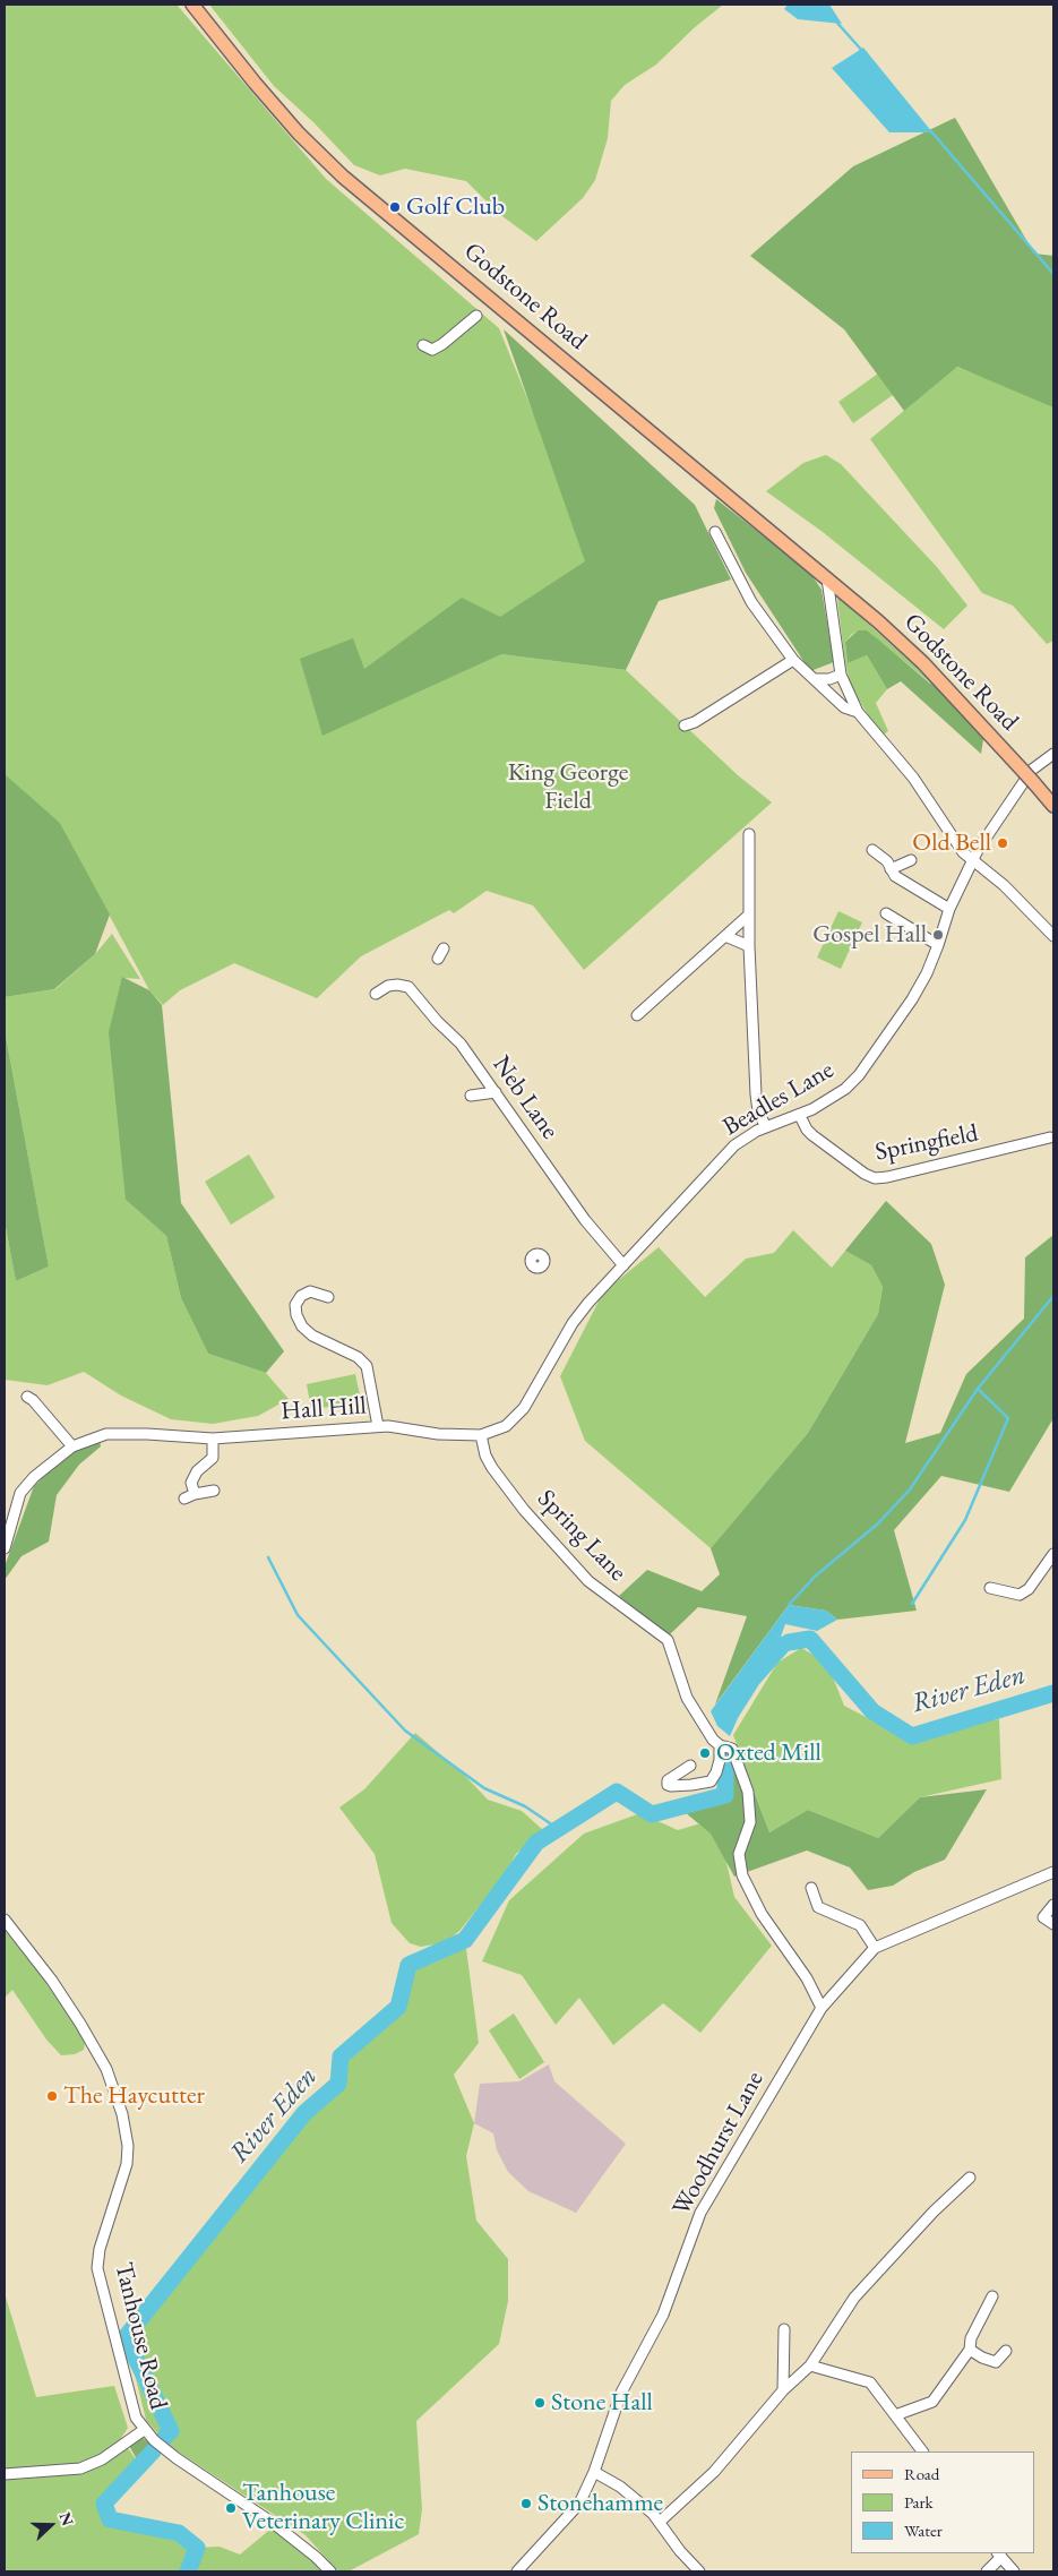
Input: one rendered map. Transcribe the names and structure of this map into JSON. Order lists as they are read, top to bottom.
{
  "streets": {
    "main road": ["Godstone Road"],
    "street": [
      "Neb Lane",
      "Beadles Lane",
      "Springfield",
      "Hall Hill",
      "Spring Lane",
      "Woodhurst Lane",
      "Tanhouse Road"
    ]
  },
  "crossings": [
    ["Neb Lane", "Beadles Lane"],
    ["Neb Lane", "Hall Hill"],
    ["Beadles Lane", "Springfield"],
    ["Beadles Lane", "Hall Hill"],
    ["Hall Hill", "Spring Lane"],
    ["Spring Lane", "Woodhurst Lane"]
  ],
  "water": ["River Eden"],
  "parks": ["King George Field"],
  "places": [
    "Golf Club",
    "Old Bell",
    "Gospel Hall",
    "Oxted Mill",
    "The Haycutter",
    "Stone Hall",
    "Stonehamme",
    "Tanhouse Veterinary Clinic"
  ],
  "legend": ["Road", "Park", "Water"],
  "north": "right"
}
